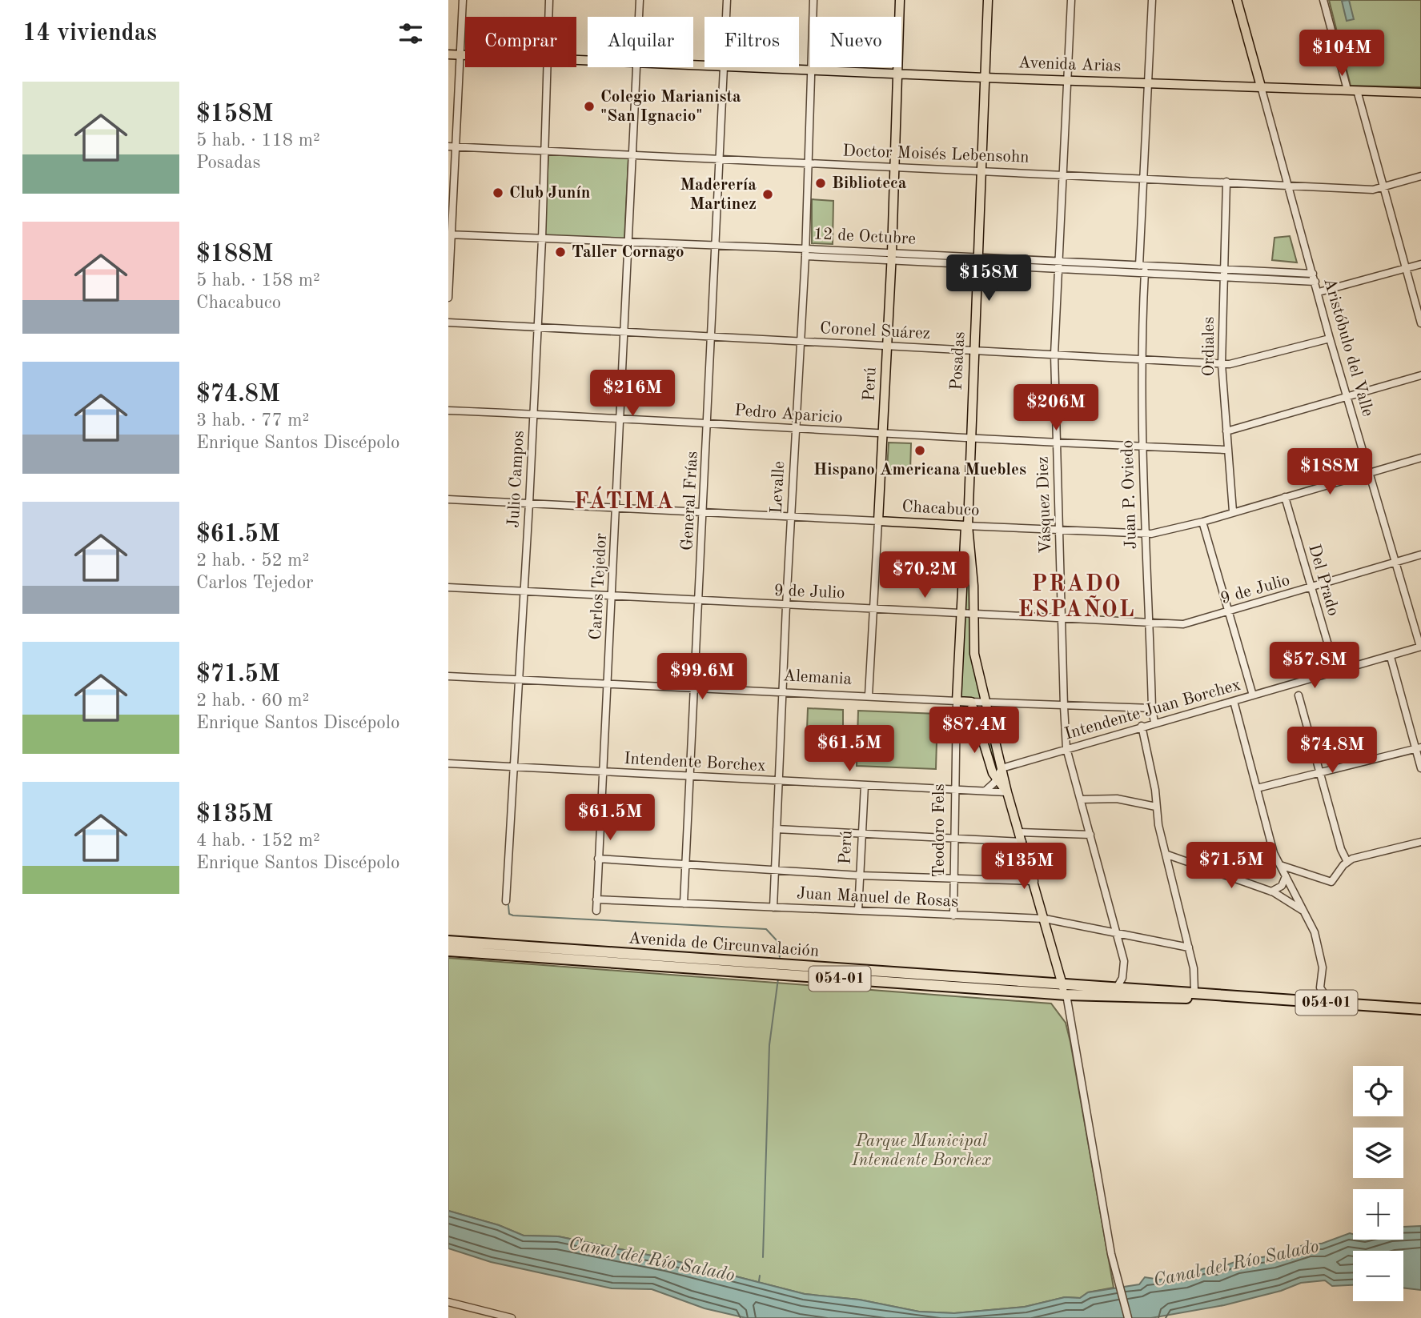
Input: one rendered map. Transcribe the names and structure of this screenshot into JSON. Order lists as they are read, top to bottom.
{
  "streets": {
    "highway": ["Avenida de Circunvalación", "054-01"],
    "main road": [
      "Avenida Arias",
      "Posadas",
      "Perú",
      "Chacabuco",
      "Alemania",
      "Teodoro Fels"
    ],
    "street": [
      "Doctor Moisés Lebensohn",
      "12 de Octubre",
      "Coronel Suárez",
      "Ordiales",
      "Aristóbulo del Valle",
      "Pedro Aparicio",
      "Julio Campos",
      "Levalle",
      "Juan P. Oviedo",
      "General Frías",
      "Vásquez Diez",
      "Del Prado",
      "Carlos Tejedor",
      "9 de Julio",
      "Intendente Juan Borchex",
      "Intendente Borchex",
      "Juan Manuel de Rosas"
    ]
  },
  "crossings": [
    ["Avenida Arias", "Aristóbulo del Valle"],
    ["Avenida Arias", "Posadas"],
    ["Avenida Arias", "Perú"],
    ["Avenida Arias", "Levalle"],
    ["Avenida Arias", "Juan P. Oviedo"],
    ["Avenida Arias", "Vásquez Diez"],
    ["Doctor Moisés Lebensohn", "Ordiales"],
    ["Doctor Moisés Lebensohn", "Aristóbulo del Valle"],
    ["Doctor Moisés Lebensohn", "Posadas"],
    ["Doctor Moisés Lebensohn", "Perú"],
    ["Doctor Moisés Lebensohn", "Julio Campos"],
    ["Doctor Moisés Lebensohn", "Levalle"],
    ["Doctor Moisés Lebensohn", "Juan P. Oviedo"],
    ["Doctor Moisés Lebensohn", "General Frías"],
    ["Doctor Moisés Lebensohn", "Vásquez Diez"],
    ["Doctor Moisés Lebensohn", "Carlos Tejedor"],
    ["12 de Octubre", "Ordiales"],
    ["12 de Octubre", "Aristóbulo del Valle"],
    ["12 de Octubre", "Posadas"],
    ["12 de Octubre", "Perú"],
    ["12 de Octubre", "Julio Campos"],
    ["12 de Octubre", "Levalle"],
    ["12 de Octubre", "Juan P. Oviedo"],
    ["12 de Octubre", "General Frías"],
    ["12 de Octubre", "Vásquez Diez"],
    ["12 de Octubre", "Carlos Tejedor"],
    ["Coronel Suárez", "Ordiales"],
    ["Coronel Suárez", "Aristóbulo del Valle"],
    ["Coronel Suárez", "Posadas"],
    ["Coronel Suárez", "Perú"],
    ["Coronel Suárez", "Julio Campos"],
    ["Coronel Suárez", "Levalle"],
    ["Coronel Suárez", "Juan P. Oviedo"],
    ["Coronel Suárez", "General Frías"],
    ["Coronel Suárez", "Vásquez Diez"],
    ["Coronel Suárez", "Carlos Tejedor"],
    ["Ordiales", "Pedro Aparicio"],
    ["Ordiales", "Chacabuco"],
    ["Aristóbulo del Valle", "Chacabuco"],
    ["Aristóbulo del Valle", "9 de Julio"],
    ["Aristóbulo del Valle", "Intendente Juan Borchex"],
    ["Posadas", "Pedro Aparicio"],
    ["Posadas", "Chacabuco"],
    ["Posadas", "9 de Julio"],
    ["Posadas", "Alemania"],
    ["Posadas", "Intendente Juan Borchex"],
    ["Posadas", "Intendente Borchex"],
    ["Posadas", "Teodoro Fels"],
    ["Posadas", "Juan Manuel de Rosas"],
    ["Posadas", "Avenida de Circunvalación"],
    ["Perú", "Pedro Aparicio"],
    ["Perú", "Chacabuco"],
    ["Perú", "9 de Julio"],
    ["Perú", "Alemania"],
    ["Perú", "Intendente Borchex"],
    ["Perú", "Juan Manuel de Rosas"],
    ["Pedro Aparicio", "Julio Campos"],
    ["Pedro Aparicio", "Levalle"],
    ["Pedro Aparicio", "Juan P. Oviedo"],
    ["Pedro Aparicio", "General Frías"],
    ["Pedro Aparicio", "Vásquez Diez"],
    ["Pedro Aparicio", "Carlos Tejedor"],
    ["Julio Campos", "Chacabuco"],
    ["Julio Campos", "9 de Julio"],
    ["Julio Campos", "Alemania"],
    ["Julio Campos", "Intendente Borchex"],
    ["Levalle", "Chacabuco"],
    ["Levalle", "9 de Julio"],
    ["Levalle", "Alemania"],
    ["Levalle", "Intendente Borchex"],
    ["Levalle", "Juan Manuel de Rosas"],
    ["Juan P. Oviedo", "Chacabuco"],
    ["Juan P. Oviedo", "9 de Julio"],
    ["Juan P. Oviedo", "Alemania"],
    ["Juan P. Oviedo", "Intendente Juan Borchex"],
    ["General Frías", "Chacabuco"],
    ["General Frías", "9 de Julio"],
    ["General Frías", "Alemania"],
    ["General Frías", "Intendente Borchex"],
    ["General Frías", "Juan Manuel de Rosas"],
    ["Vásquez Diez", "Chacabuco"],
    ["Vásquez Diez", "9 de Julio"],
    ["Vásquez Diez", "Alemania"],
    ["Vásquez Diez", "Intendente Juan Borchex"],
    ["Vásquez Diez", "Juan Manuel de Rosas"],
    ["Vásquez Diez", "Avenida de Circunvalación"],
    ["Chacabuco", "Del Prado"],
    ["Chacabuco", "Carlos Tejedor"],
    ["Del Prado", "9 de Julio"],
    ["Del Prado", "Intendente Juan Borchex"],
    ["Carlos Tejedor", "9 de Julio"],
    ["Carlos Tejedor", "Alemania"],
    ["Carlos Tejedor", "Intendente Borchex"],
    ["Carlos Tejedor", "Juan Manuel de Rosas"],
    ["9 de Julio", "Teodoro Fels"],
    ["Alemania", "Teodoro Fels"],
    ["Intendente Borchex", "Teodoro Fels"],
    ["Teodoro Fels", "Juan Manuel de Rosas"]
  ],
  "districts": ["FÁTIMA", "PRADO ESPAÑOL"],
  "water": ["Canal del Río Salado"],
  "parks": ["Parque Municipal Intendente Borchex"],
  "places": [
    "Colegio Marianista \"San Ignacio\"",
    "Biblioteca",
    "Club Junín",
    "Maderería Martinez",
    "Taller Cornago",
    "Hispano Americana Muebles"
  ],
  "page": {
    "heading": "14 viviendas",
    "chip": [
      "Comprar",
      "Alquilar",
      "Filtros",
      "Nuevo"
    ],
    "price": [
      "$104M",
      "$158M",
      "$216M",
      "$206M",
      "$188M",
      "$70.2M",
      "$57.8M",
      "$99.6M",
      "$87.4M",
      "$61.5M",
      "$74.8M",
      "$61.5M",
      "$71.5M",
      "$135M"
    ],
    "list": [
      {
        "name": "$158M",
        "note": "5 hab. · 118 m² · Posadas"
      },
      {
        "name": "$188M",
        "note": "5 hab. · 158 m² · Chacabuco"
      },
      {
        "name": "$74.8M",
        "note": "3 hab. · 77 m² · Enrique Santos Discépolo"
      },
      {
        "name": "$61.5M",
        "note": "2 hab. · 52 m² · Carlos Tejedor"
      },
      {
        "name": "$71.5M",
        "note": "2 hab. · 60 m² · Enrique Santos Discépolo"
      },
      {
        "name": "$135M",
        "note": "4 hab. · 152 m² · Enrique Santos Discépolo"
      }
    ],
    "map_buttons": ["+", "−"]
  }
}
